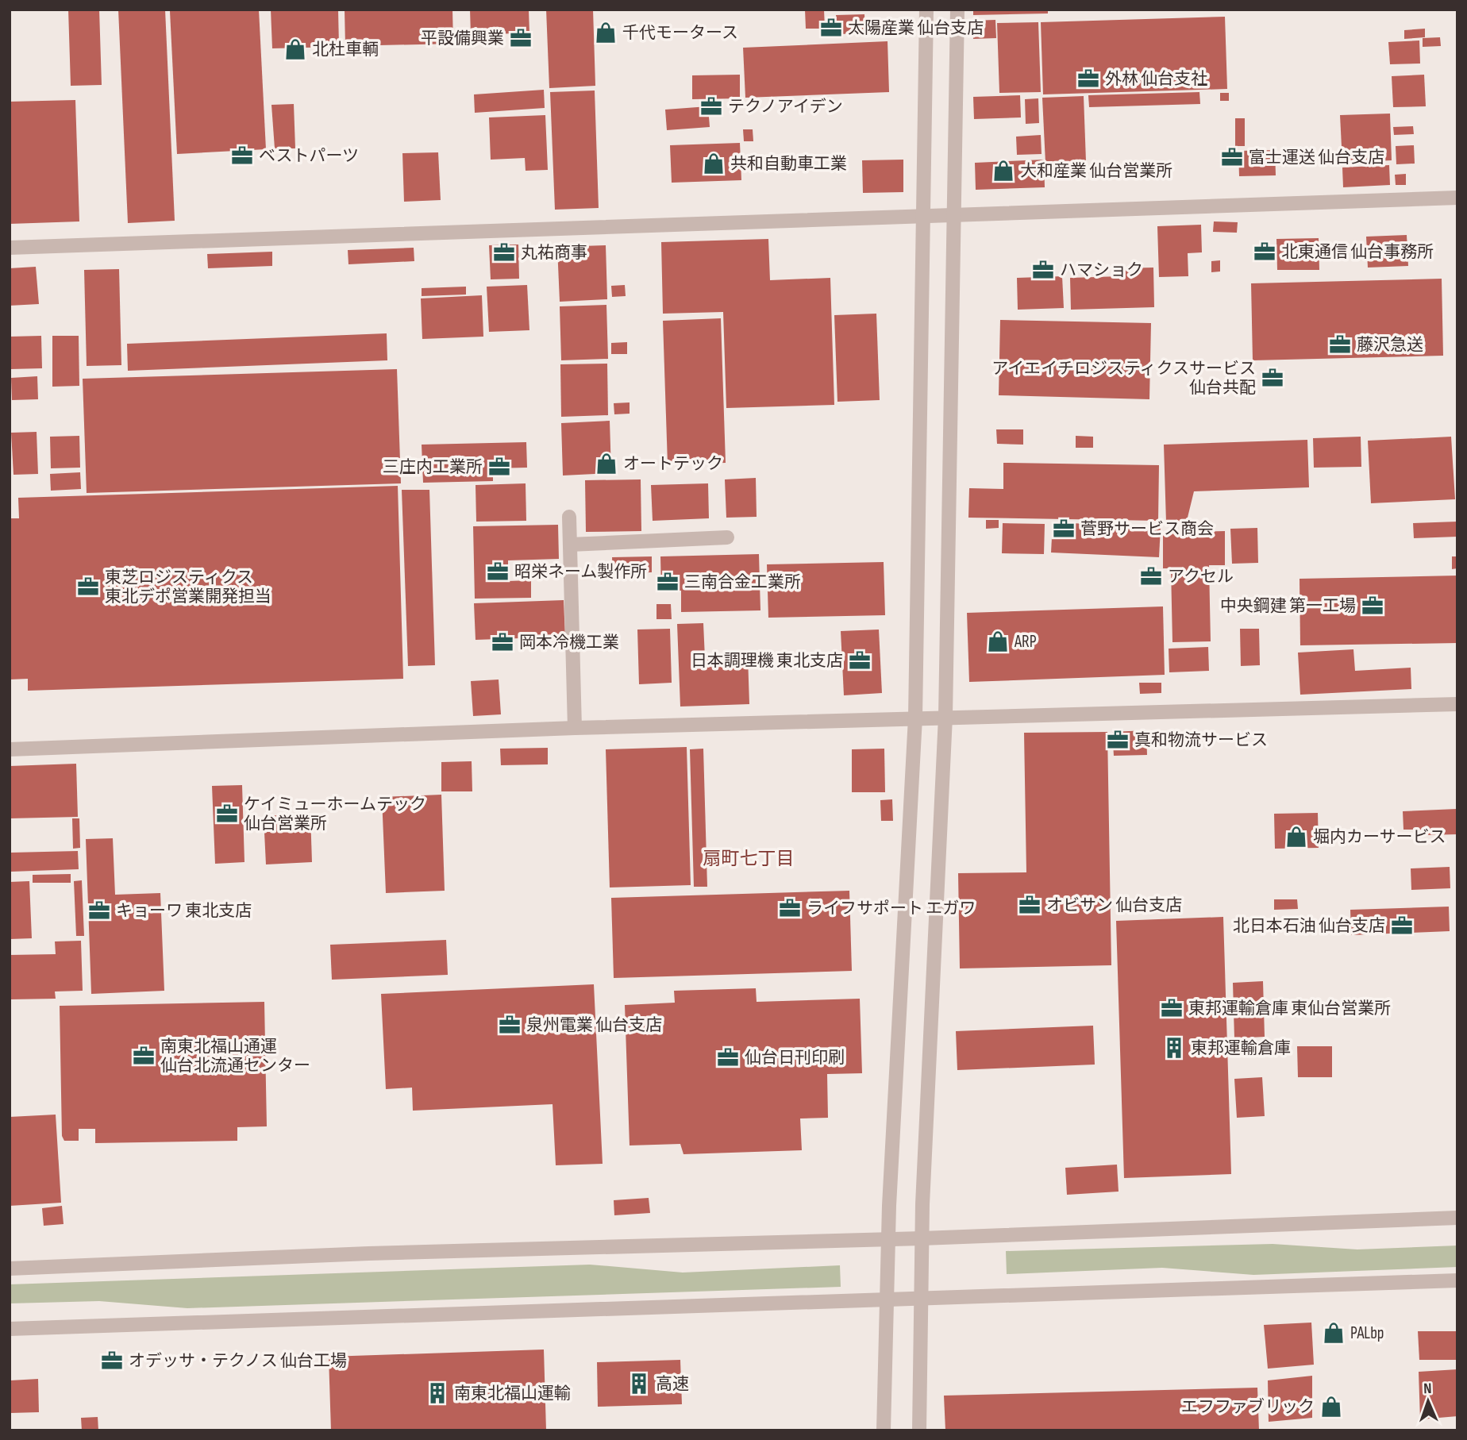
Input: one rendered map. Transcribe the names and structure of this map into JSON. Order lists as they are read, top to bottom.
{
  "districts": ["扇町七丁目"],
  "places": {
    "office": [
      "太陽産業 仙台支店",
      "平設備興業",
      "外林 仙台支社",
      "テクノアイデン",
      "ベストパーツ",
      "富士運送 仙台支店",
      "北東通信 仙台事務所",
      "丸祐商事",
      "ハマショク",
      "藤沢急送",
      "アイエイチロジスティクスサービス 仙台共配",
      "三庄内工業所",
      "菅野サービス商会",
      "昭栄ネーム製作所",
      "アクセル",
      "三南合金工業所",
      "東芝ロジスティクス 東北デポ営業開発担当",
      "中央鋼建 第一工場",
      "岡本冷機工業",
      "日本調理機 東北支店",
      "真和物流サービス",
      "ケイミューホームテック 仙台営業所",
      "オビサン 仙台支店",
      "ライフサポート エガワ",
      "キョーワ 東北支店",
      "北日本石油 仙台支店",
      "東邦運輸倉庫 東仙台営業所",
      "泉州電業 仙台支店",
      "南東北福山通運 仙台北流通センター",
      "仙台日刊印刷",
      "オデッサ・テクノス 仙台工場"
    ],
    "shop": [
      "千代モータース",
      "北杜車輌",
      "共和自動車工業",
      "大和産業 仙台営業所",
      "オートテック",
      "ARP",
      "堀内カーサービス",
      "PALbp",
      "エフファブリック"
    ],
    "building": ["東邦運輸倉庫", "高速", "南東北福山運輸"]
  },
  "north": "top"
}
